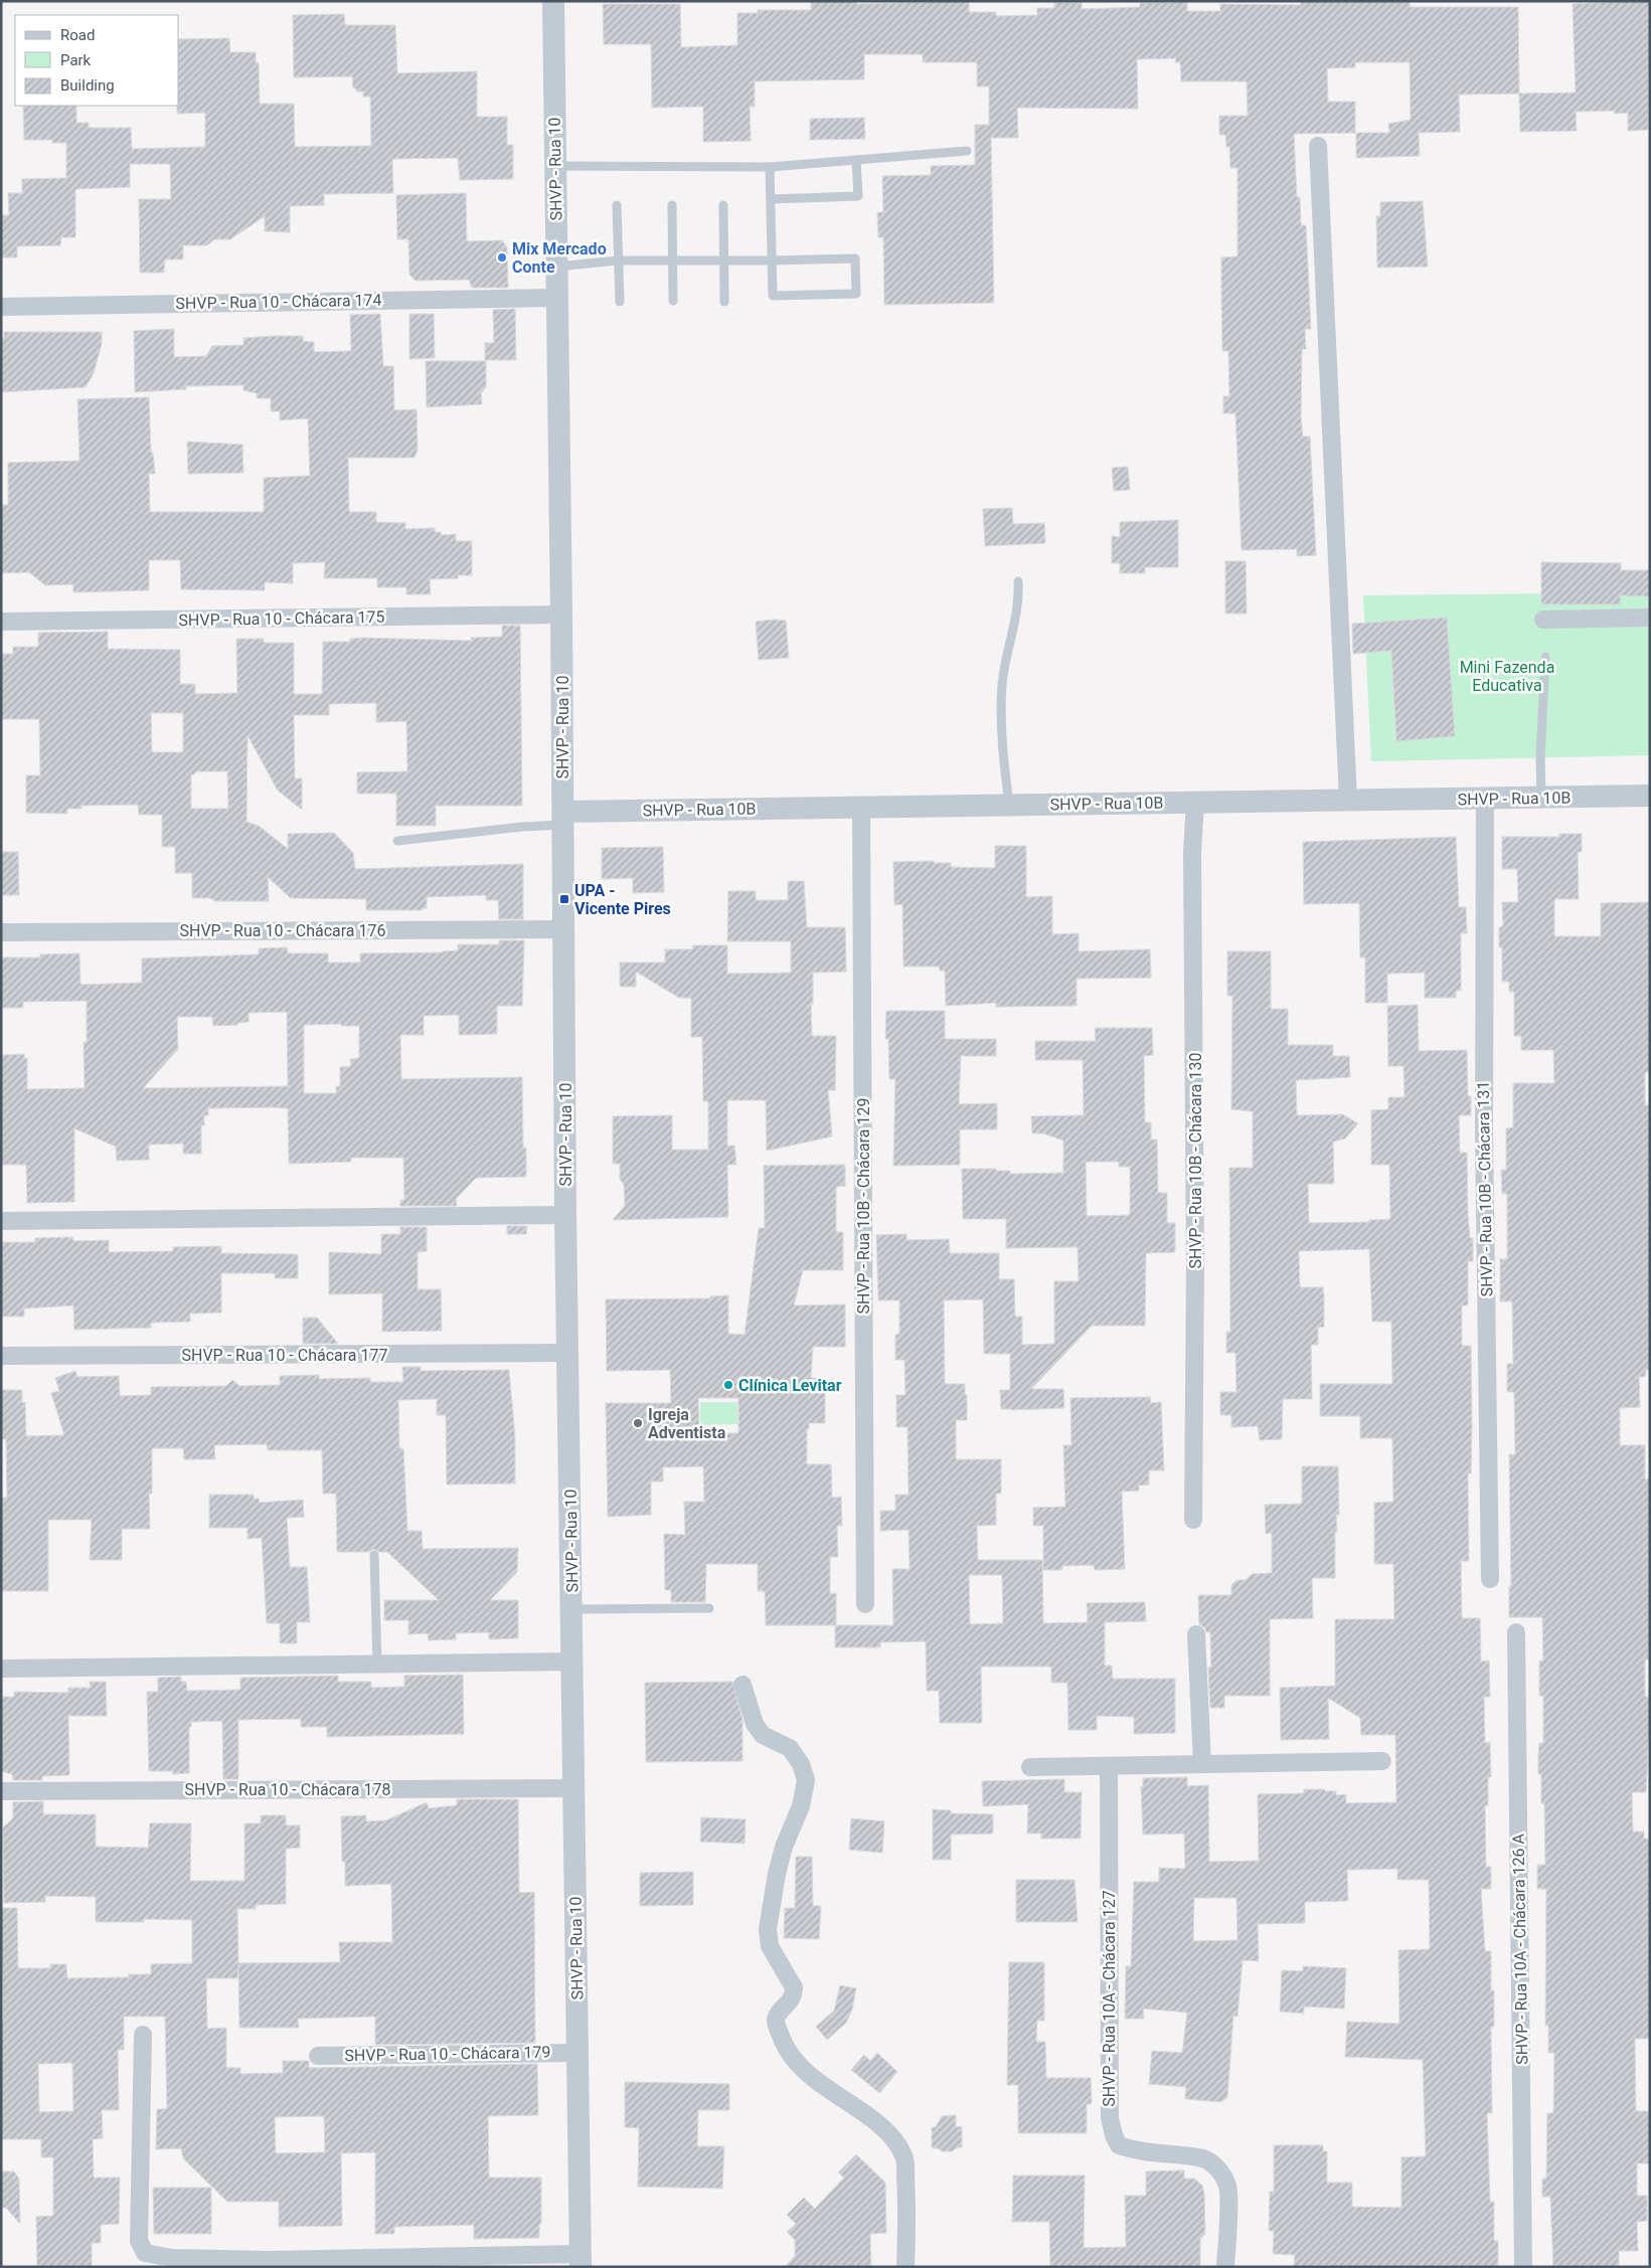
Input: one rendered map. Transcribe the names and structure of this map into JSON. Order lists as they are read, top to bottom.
{
  "streets": {
    "street": [
      "SHVP - Rua 10",
      "SHVP - Rua 10 - Chácara 174",
      "SHVP - Rua 10 - Chácara 175",
      "SHVP - Rua 10B",
      "SHVP - Rua 10 - Chácara 176",
      "SHVP - Rua 10B - Chácara 130",
      "SHVP - Rua 10B - Chácara 131",
      "SHVP - Rua 10B - Chácara 129",
      "SHVP - Rua 10 - Chácara 177",
      "SHVP - Rua 10 - Chácara 178",
      "SHVP - Rua 10A - Chácara 126 A",
      "SHVP - Rua 10A - Chácara 127",
      "SHVP - Rua 10 - Chácara 179"
    ]
  },
  "crossings": [
    ["SHVP - Rua 10", "SHVP - Rua 10 - Chácara 174"],
    ["SHVP - Rua 10", "SHVP - Rua 10 - Chácara 175"],
    ["SHVP - Rua 10", "SHVP - Rua 10B"],
    ["SHVP - Rua 10", "SHVP - Rua 10 - Chácara 176"],
    ["SHVP - Rua 10", "SHVP - Rua 10 - Chácara 177"],
    ["SHVP - Rua 10", "SHVP - Rua 10 - Chácara 178"],
    ["SHVP - Rua 10", "SHVP - Rua 10 - Chácara 179"],
    ["SHVP - Rua 10B", "SHVP - Rua 10B - Chácara 130"],
    ["SHVP - Rua 10B", "SHVP - Rua 10B - Chácara 131"],
    ["SHVP - Rua 10B", "SHVP - Rua 10B - Chácara 129"]
  ],
  "parks": ["Mini Fazenda Educativa"],
  "places": {
    "other": ["Mix Mercado Conte", "Clínica Levitar", "Igreja Adventista"],
    "transit": ["UPA - Vicente Pires"]
  },
  "legend": ["Road", "Park", "Building"]
}
